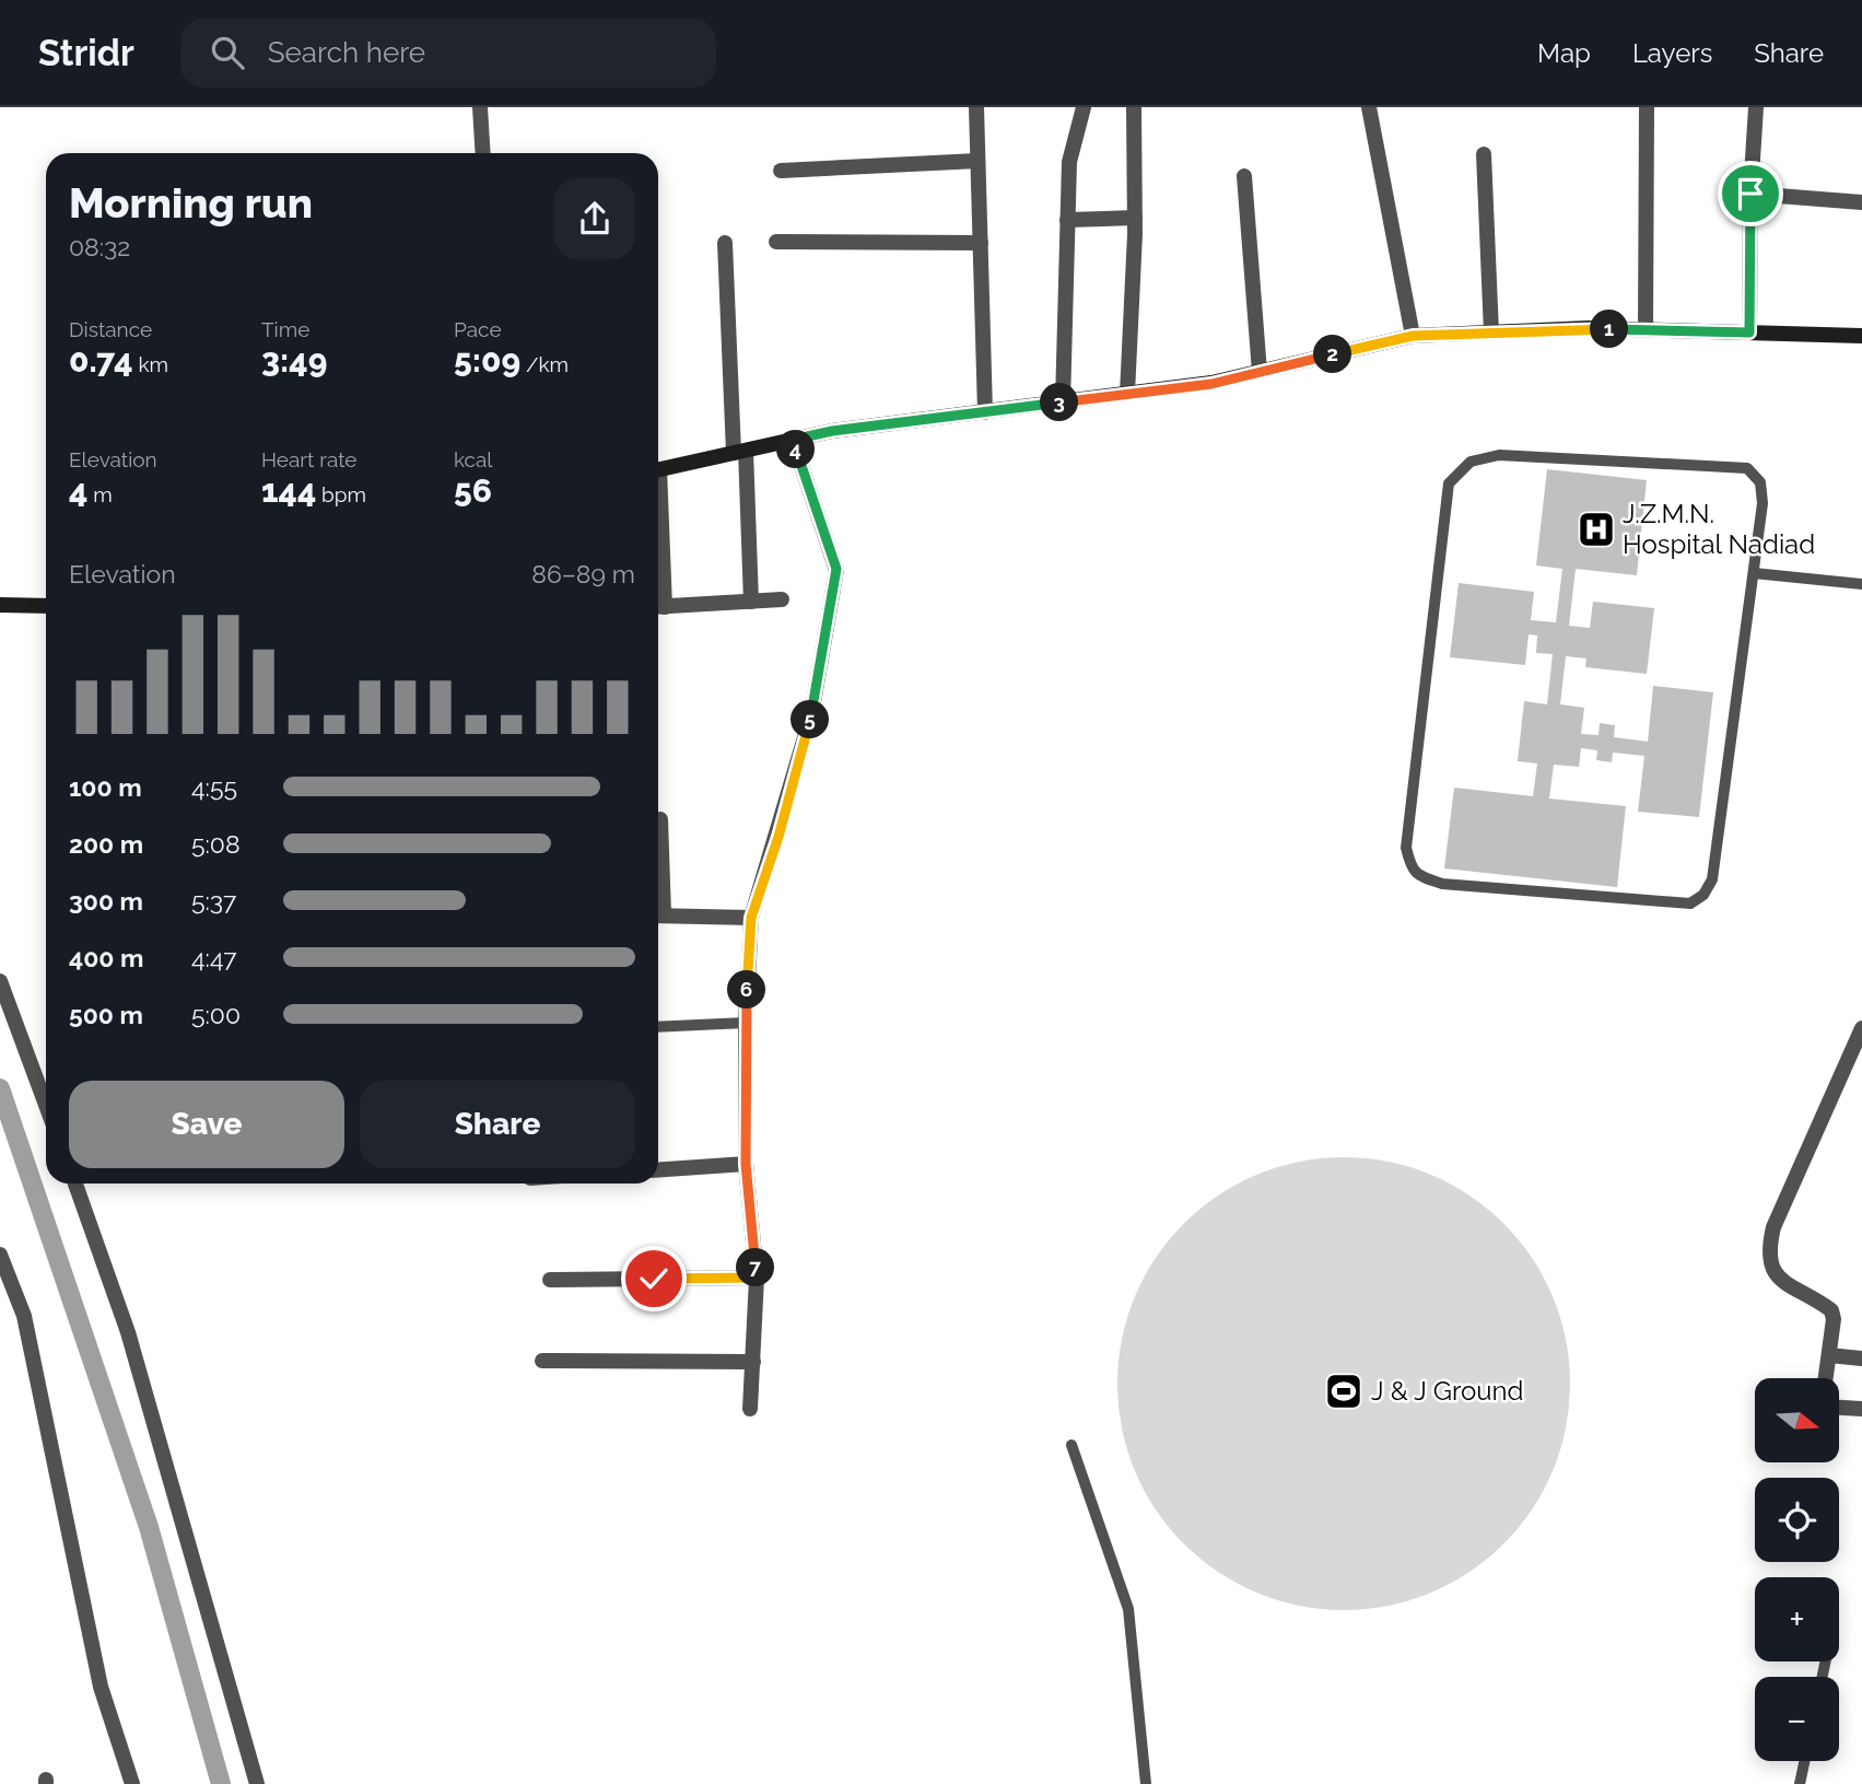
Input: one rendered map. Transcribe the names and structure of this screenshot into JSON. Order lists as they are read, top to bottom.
{
  "places": {
    "hospital": ["J.Z.M.N. Hospital Nadiad"],
    "sports": ["J & J Ground"]
  },
  "north": "right",
  "page": {
    "header": "Stridr",
    "search": "Search here",
    "nav": ["Map", "Layers", "Share"],
    "heading": ["Morning run", "08:32"],
    "stats": [
      ["Distance", "0.74 km"],
      ["Time", "3:49"],
      ["Pace", "5:09 /km"],
      ["Elevation", "4 m"],
      ["Heart rate", "144 bpm"],
      ["kcal", "56"]
    ],
    "pins": [
      "1",
      "2",
      "3",
      "4",
      "5",
      "6",
      "7"
    ],
    "chart": ["Elevation", "86–89 m"],
    "list": [
      {
        "name": "100 m",
        "note": "4:55"
      },
      {
        "name": "200 m",
        "note": "5:08"
      },
      {
        "name": "300 m",
        "note": "5:37"
      },
      {
        "name": "400 m",
        "note": "4:47"
      },
      {
        "name": "500 m",
        "note": "5:00"
      }
    ],
    "buttons": ["Save", "Share"],
    "map_buttons": ["+", "−"]
  }
}
